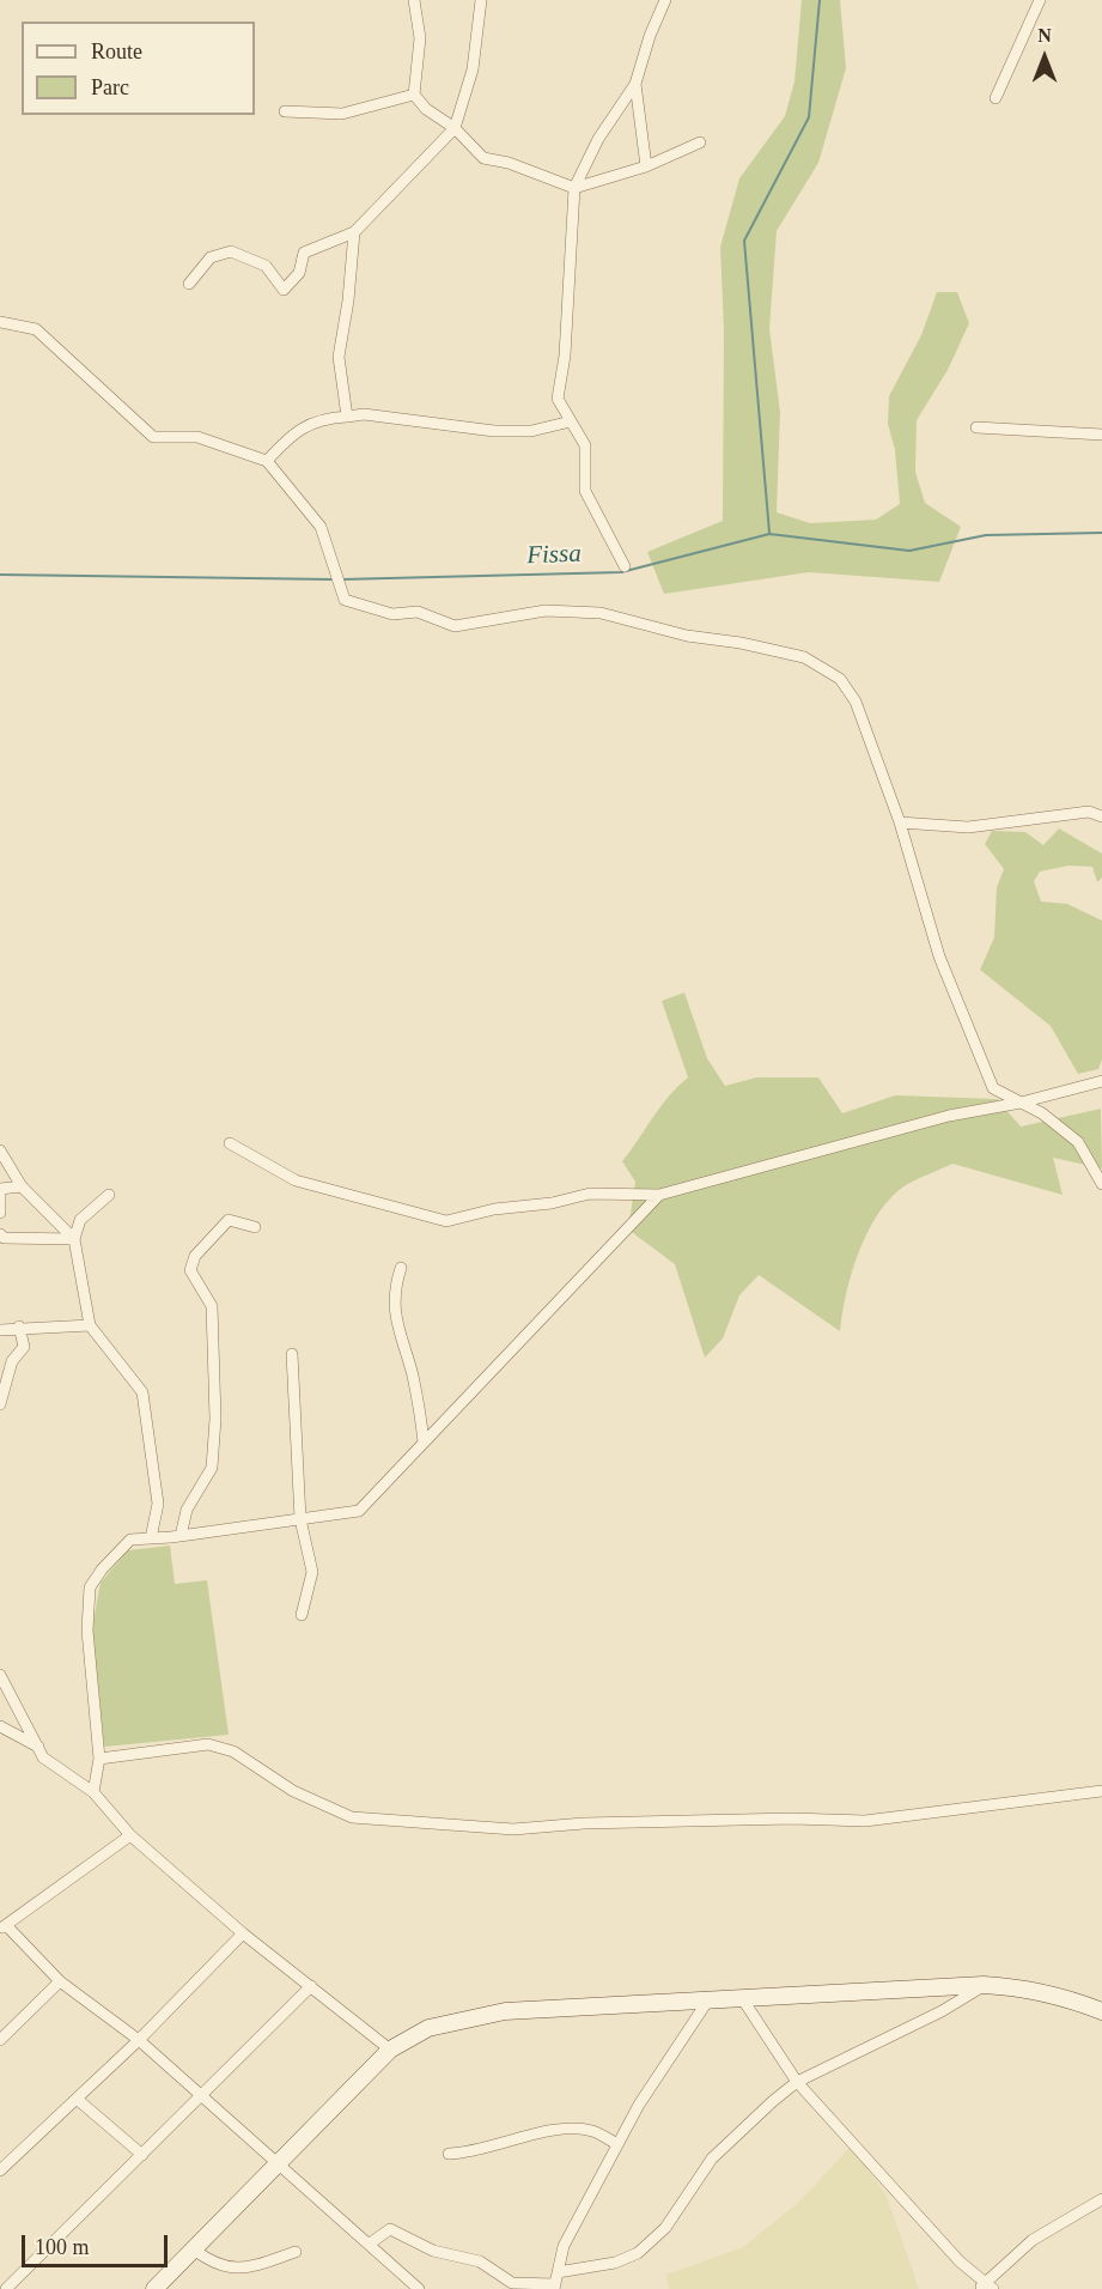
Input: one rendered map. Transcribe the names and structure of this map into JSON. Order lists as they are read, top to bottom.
{
  "water": ["Fissa"],
  "legend": ["Route", "Parc"],
  "scale_bar": "100 m",
  "north": "top"
}
